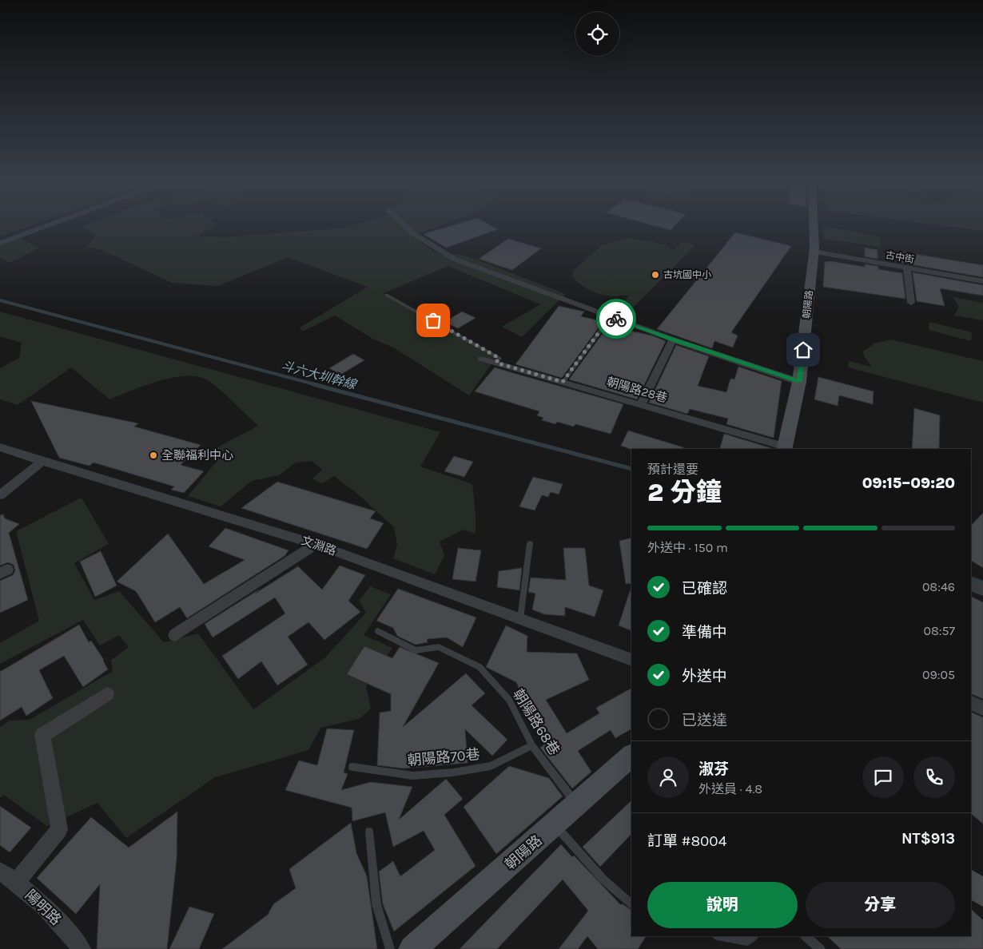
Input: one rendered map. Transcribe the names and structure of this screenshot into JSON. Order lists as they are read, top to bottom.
{
  "streets": {
    "main road": ["朝陽路"],
    "street": [
      "古中街",
      "朝陽路28巷",
      "文淵路",
      "陽明路"
    ],
    "lane": ["朝陽路68巷", "朝陽路70巷"]
  },
  "crossings": [
    ["古中街", "朝陽路"],
    ["朝陽路", "朝陽路28巷"],
    ["朝陽路", "朝陽路68巷"],
    ["朝陽路68巷", "朝陽路70巷"]
  ],
  "water": ["斗六大圳幹線"],
  "places": ["古坑國中小", "全聯福利中心"],
  "page": {
    "heading": ["2 分鐘", "預計還要", "09:15–09:20"],
    "panel": [
      "淑芬",
      "外送員 · 4.8",
      "訂單 #8004",
      "NT$913"
    ],
    "bar": "外送中 · 150 m",
    "list": [
      ["已確認", "08:46"],
      ["準備中", "08:57"],
      ["外送中", "09:05"],
      "已送達"
    ],
    "buttons": ["說明", "分享"]
  }
}
